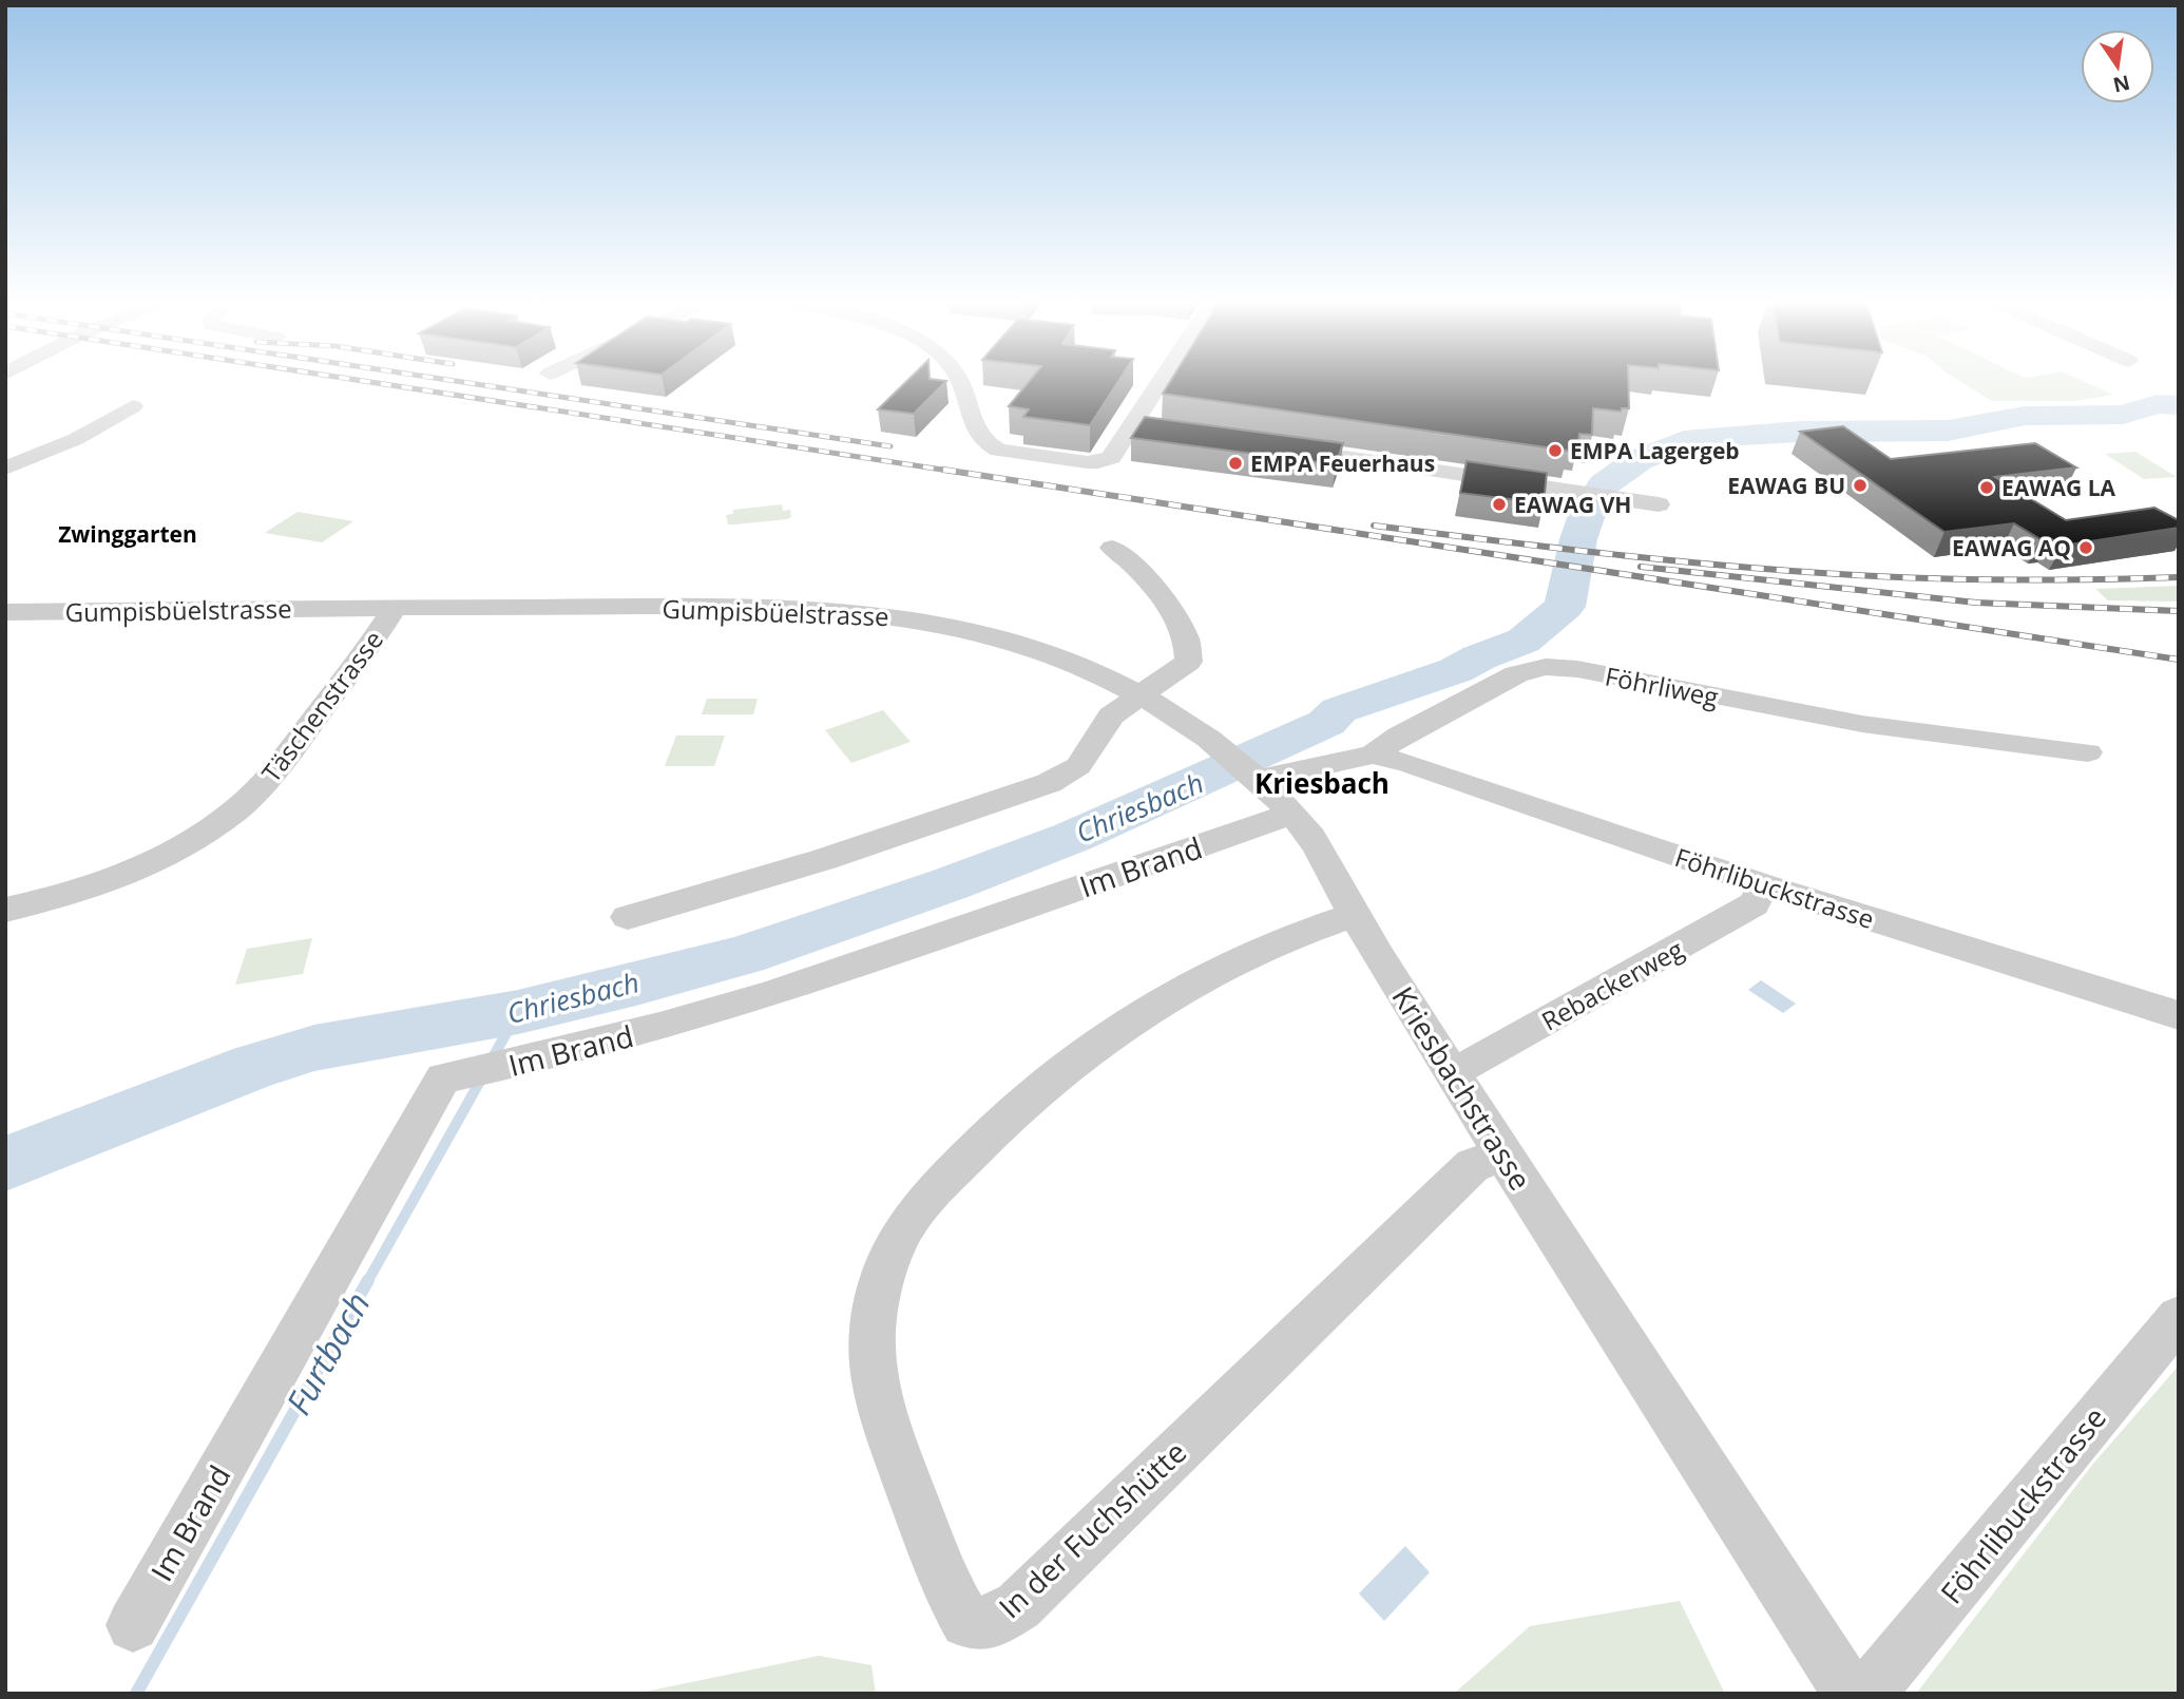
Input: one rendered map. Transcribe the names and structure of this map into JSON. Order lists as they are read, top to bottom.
{
  "streets": {
    "street": [
      "Gumpisbüelstrasse",
      "Föhrliweg",
      "Täschenstrasse",
      "Im Brand",
      "Föhrlibuckstrasse",
      "Rebackerweg",
      "Kriesbachstrasse",
      "In der Fuchshütte"
    ]
  },
  "crossings": [
    ["Gumpisbüelstrasse", "Täschenstrasse"],
    ["Gumpisbüelstrasse", "Kriesbachstrasse"],
    ["Föhrliweg", "Föhrlibuckstrasse"],
    ["Föhrliweg", "Kriesbachstrasse"],
    ["Im Brand", "Kriesbachstrasse"],
    ["Föhrlibuckstrasse", "Rebackerweg"],
    ["Rebackerweg", "Kriesbachstrasse"],
    ["Kriesbachstrasse", "In der Fuchshütte"]
  ],
  "districts": ["Zwinggarten", "Kriesbach"],
  "water": ["Chriesbach", "Furtbach"],
  "places": [
    "EMPA Lagergeb",
    "EMPA Feuerhaus",
    "EAWAG BU",
    "EAWAG LA",
    "EAWAG VH",
    "EAWAG AQ"
  ],
  "north": "bottom"
}
